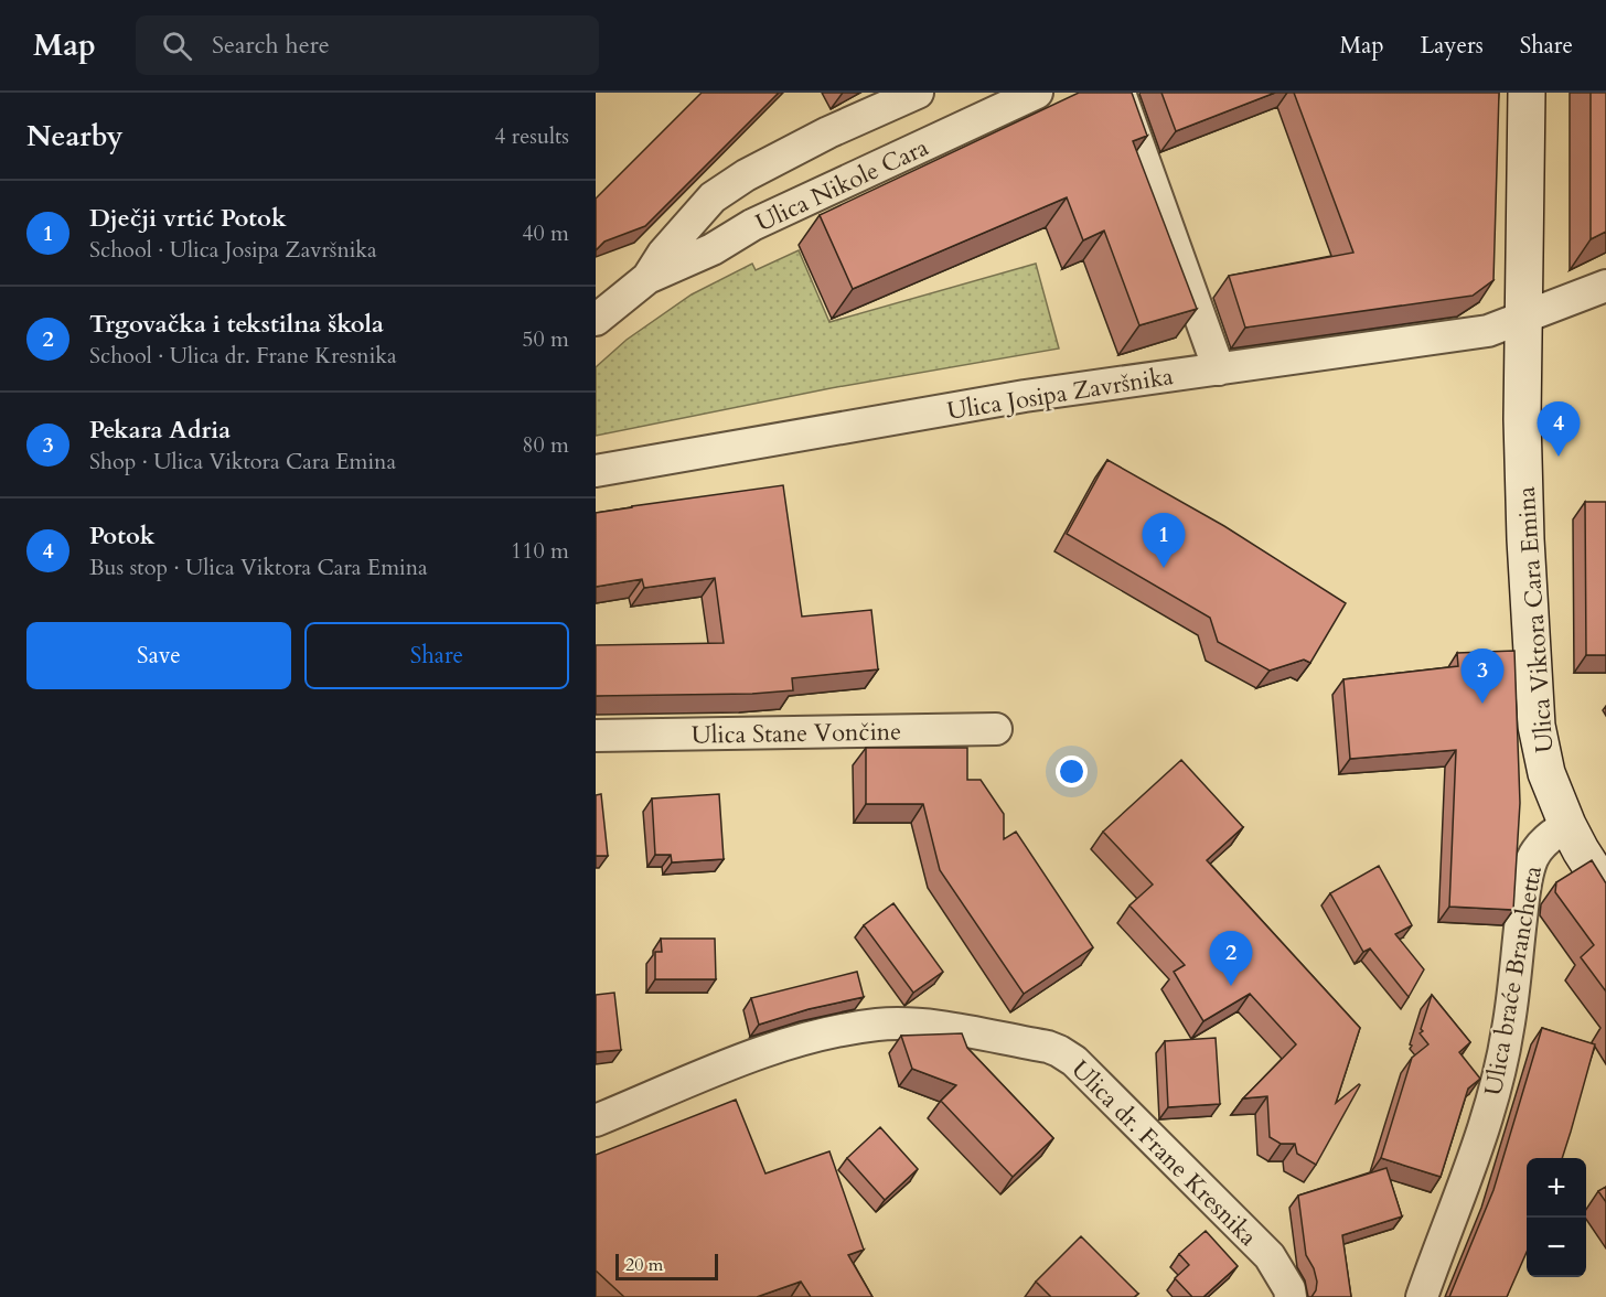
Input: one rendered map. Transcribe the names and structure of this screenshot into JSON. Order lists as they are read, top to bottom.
{
  "streets": {
    "main road": ["Ulica Viktora Cara Emina"],
    "street": [
      "Ulica Nikole Cara",
      "Ulica Josipa Završnika",
      "Ulica Stane Vončine",
      "Ulica braće Branchetta",
      "Ulica dr. Frane Kresnika"
    ]
  },
  "crossings": [
    ["Ulica Josipa Završnika", "Ulica Viktora Cara Emina"],
    ["Ulica Viktora Cara Emina", "Ulica braće Branchetta"]
  ],
  "scale_bar": "20 m",
  "page": {
    "header": "Map",
    "search": "Search here",
    "nav": ["Map", "Layers", "Share"],
    "heading": ["Nearby", "4 results"],
    "list": [
      {
        "mark": "1",
        "name": "Dječji vrtić Potok",
        "note": "School · Ulica Josipa Završnika",
        "value": "40 m"
      },
      {
        "mark": "2",
        "name": "Trgovačka i tekstilna škola",
        "note": "School · Ulica dr. Frane Kresnika",
        "value": "50 m"
      },
      {
        "mark": "3",
        "name": "Pekara Adria",
        "note": "Shop · Ulica Viktora Cara Emina",
        "value": "80 m"
      },
      {
        "mark": "4",
        "name": "Potok",
        "note": "Bus stop · Ulica Viktora Cara Emina",
        "value": "110 m"
      }
    ],
    "pins": [
      "4",
      "1",
      "3",
      "2"
    ],
    "buttons": ["Save", "Share"],
    "map_buttons": ["+", "−"],
    "scale": "20 m"
  }
}
